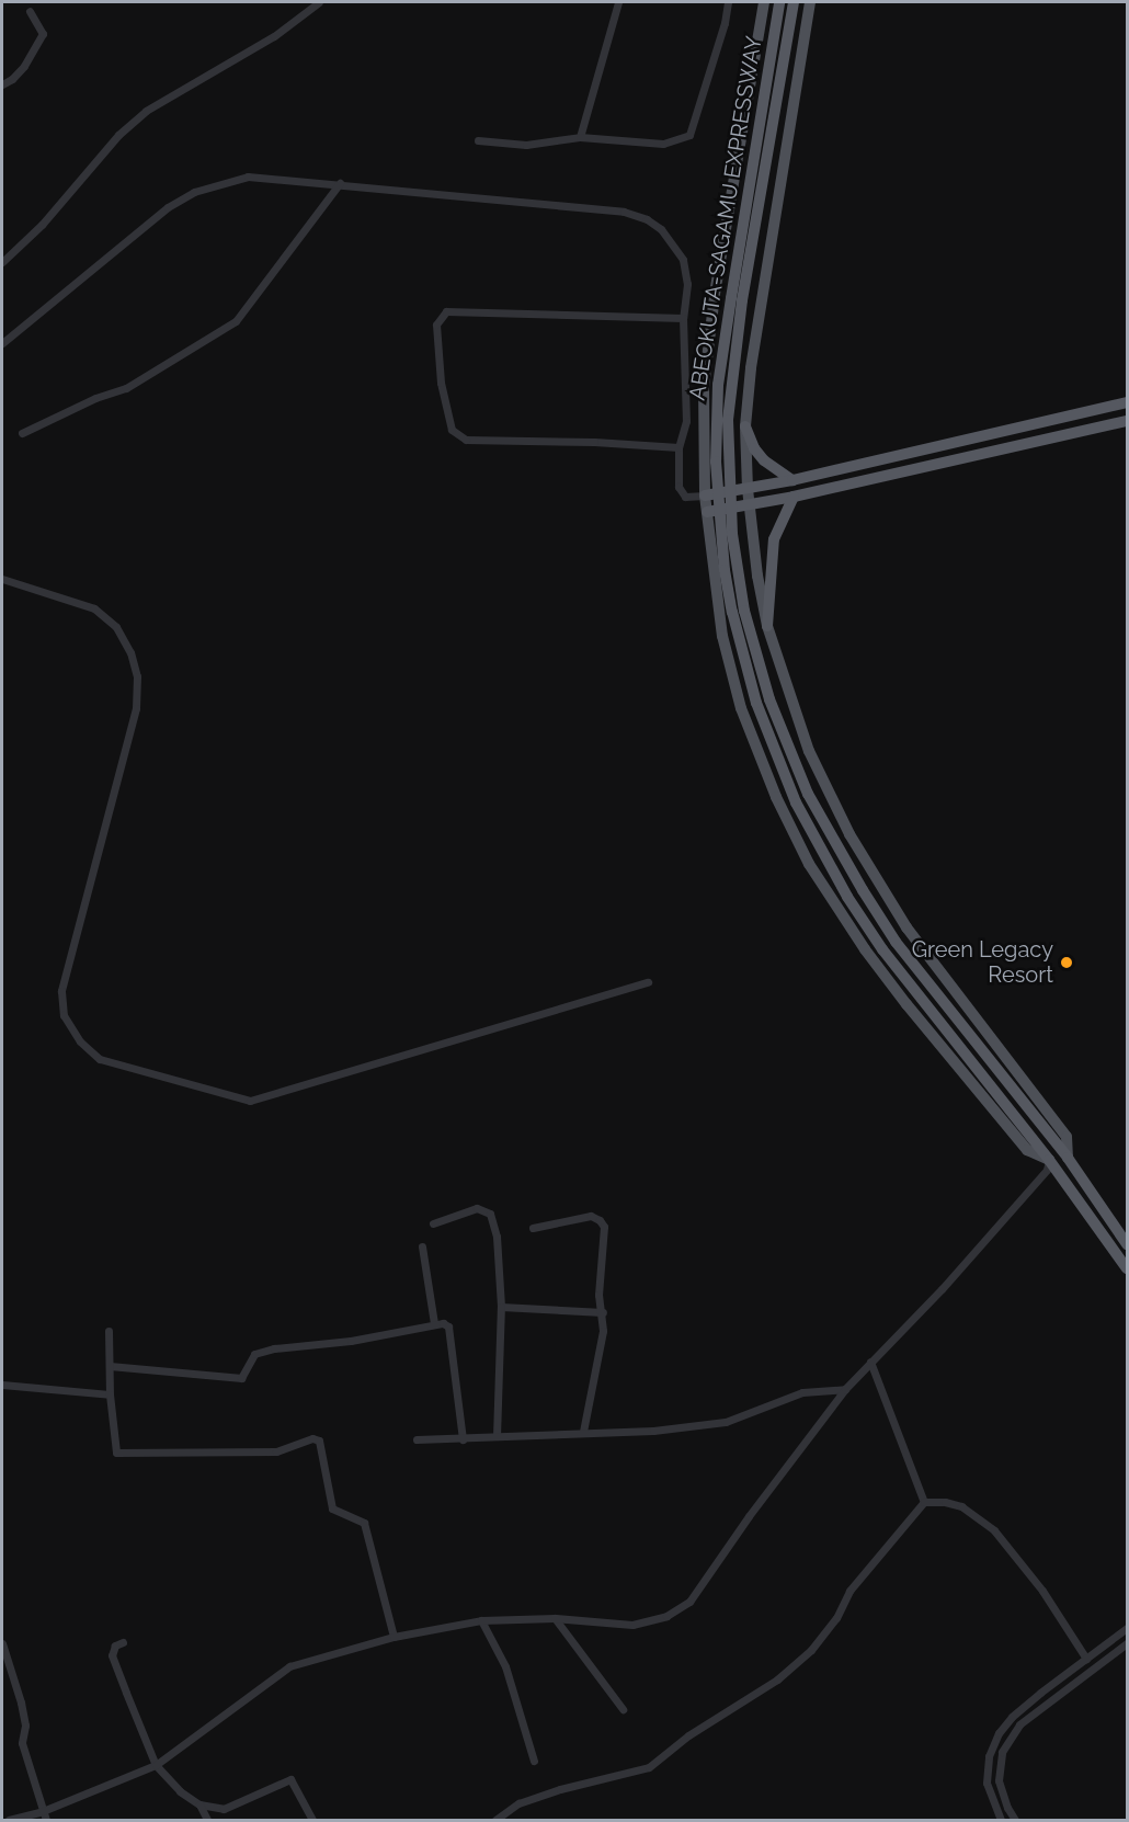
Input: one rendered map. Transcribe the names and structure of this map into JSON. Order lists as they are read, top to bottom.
{
  "streets": {
    "highway": ["ABEOKUTA-SAGAMU EXPRESSWAY"]
  },
  "places": ["Green Legacy Resort"]
}
